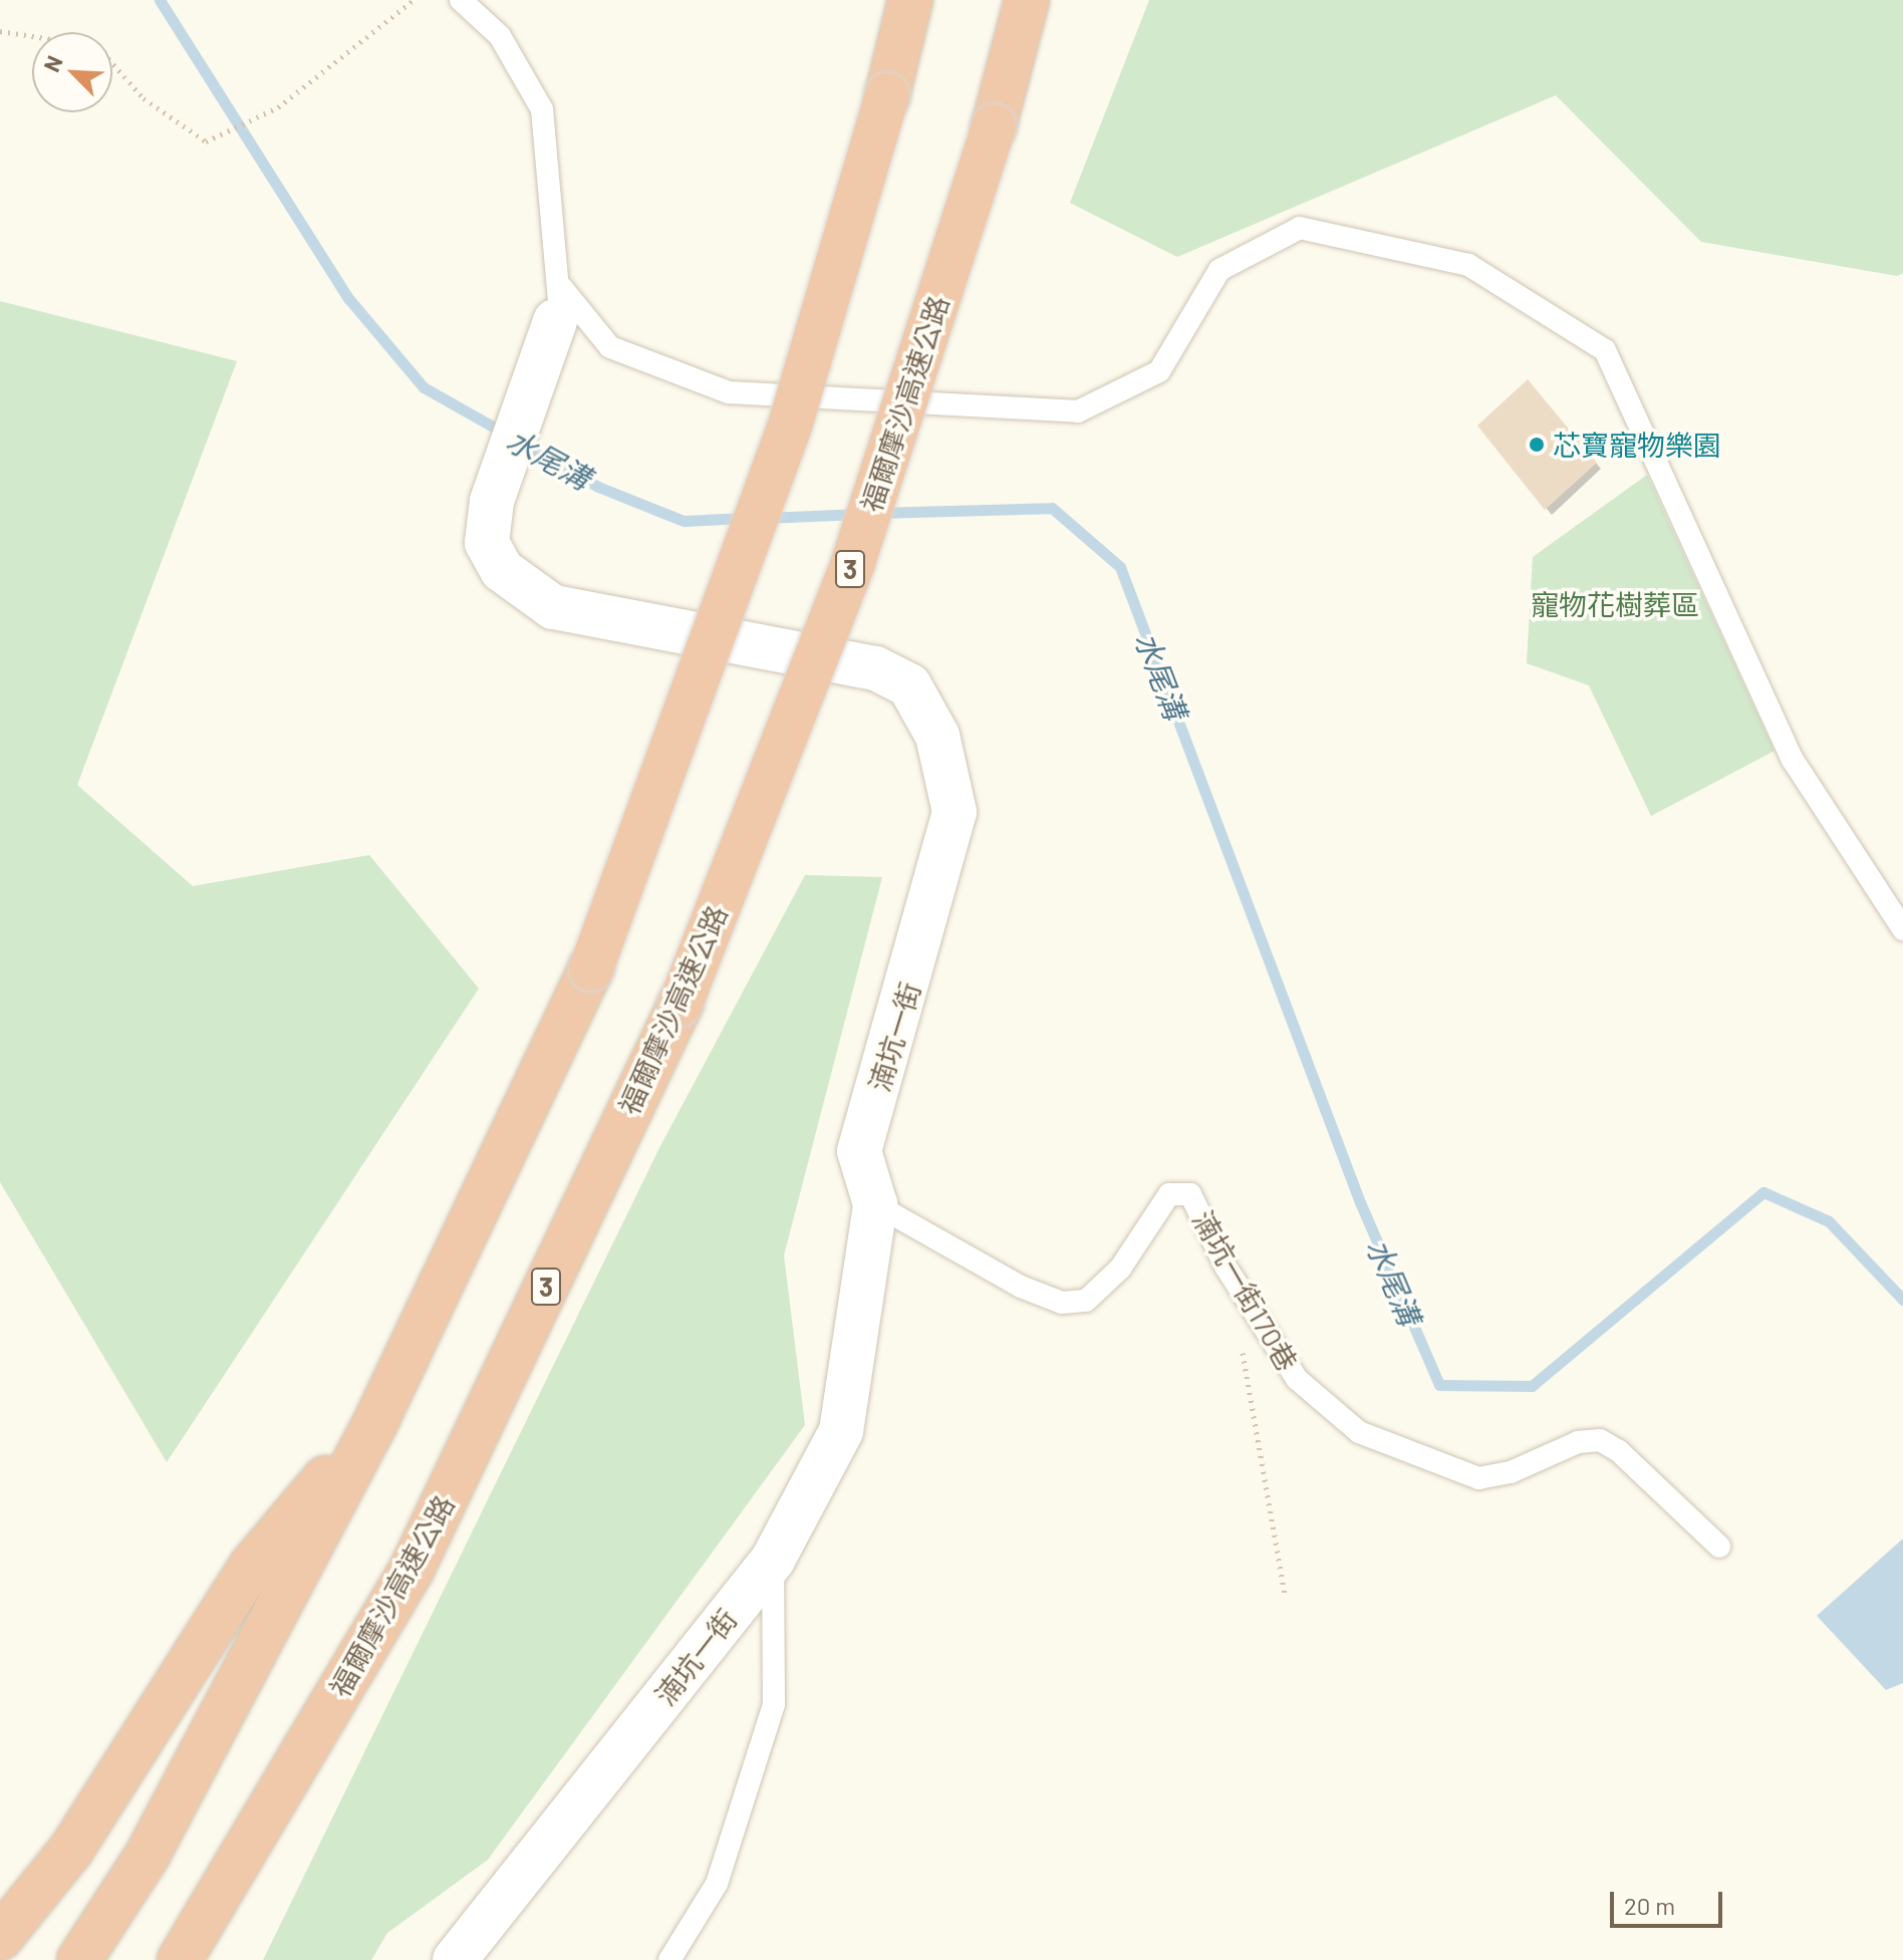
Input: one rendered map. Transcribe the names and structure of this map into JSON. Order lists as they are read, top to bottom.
{
  "streets": {
    "highway": ["福爾摩沙高速公路", "3"],
    "street": ["湳坑一街"],
    "lane": ["湳坑一街170巷"]
  },
  "crossings": [
    ["湳坑一街", "湳坑一街170巷"]
  ],
  "water": ["水尾溝"],
  "parks": ["寵物花樹葬區"],
  "places": ["芯寶寵物樂園"],
  "scale_bar": "20 m",
  "north": "top left"
}
